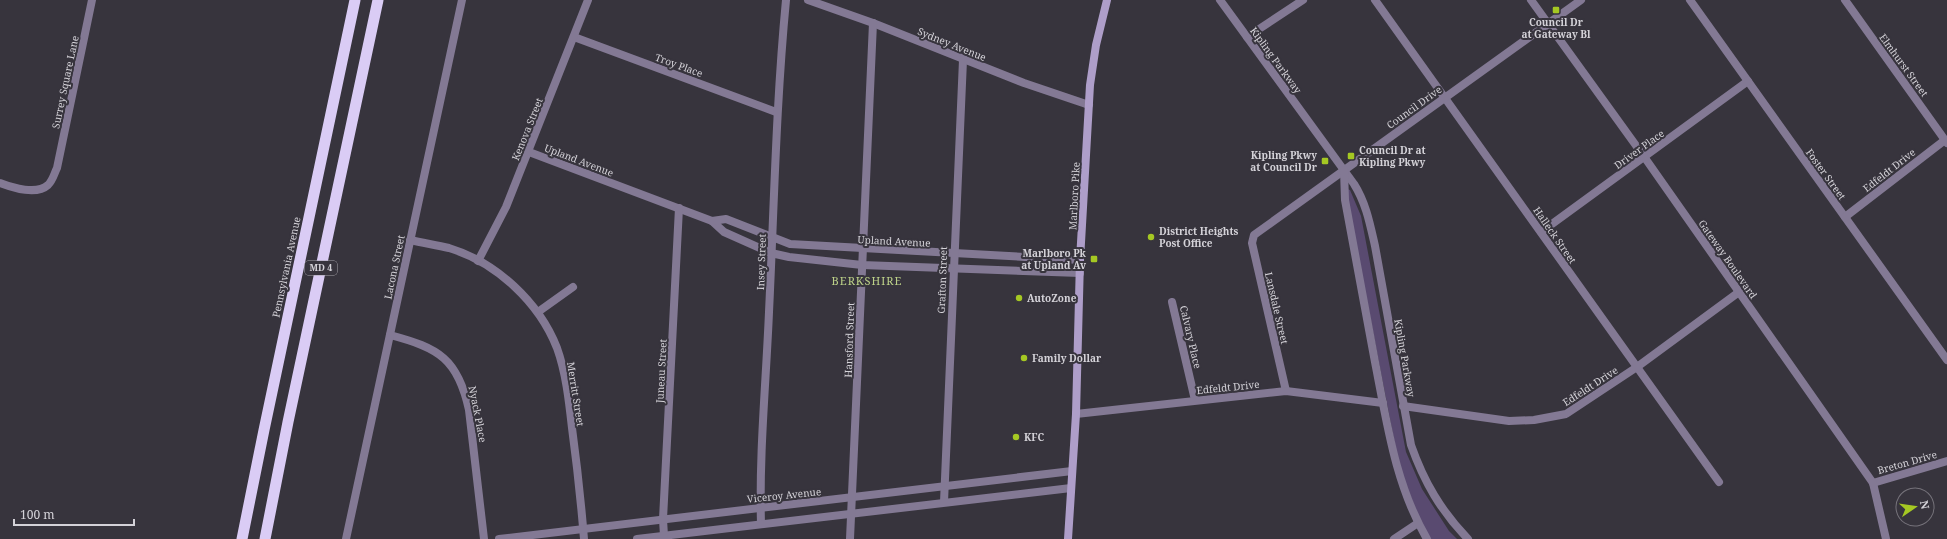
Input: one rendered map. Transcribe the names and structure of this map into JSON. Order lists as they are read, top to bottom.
{
  "streets": {
    "highway": ["Pennsylvania Avenue", "MD 4"],
    "main road": ["Marlboro Pike"],
    "street": [
      "Sydney Avenue",
      "Kipling Parkway",
      "Troy Place",
      "Elmhurst Street",
      "Surrey Square Lane",
      "Council Drive",
      "Kenova Street",
      "Driver Place",
      "Upland Avenue",
      "Edfeldt Drive",
      "Foster Street",
      "Halleck Street",
      "Gateway Boulevard",
      "Insey Street",
      "Lacona Street",
      "Grafton Street",
      "Lansdale Street",
      "Calvary Place",
      "Hansford Street",
      "Juneau Street",
      "Merritt Street",
      "Nyack Place",
      "Breton Drive",
      "Viceroy Avenue"
    ]
  },
  "crossings": [
    ["Sydney Avenue", "Marlboro Pike"],
    ["Sydney Avenue", "Grafton Street"],
    ["Sydney Avenue", "Hansford Street"],
    ["Kipling Parkway", "Council Drive"],
    ["Kipling Parkway", "Edfeldt Drive"],
    ["Troy Place", "Kenova Street"],
    ["Troy Place", "Insey Street"],
    ["Elmhurst Street", "Edfeldt Drive"],
    ["Council Drive", "Halleck Street"],
    ["Council Drive", "Gateway Boulevard"],
    ["Council Drive", "Lansdale Street"],
    ["Kenova Street", "Upland Avenue"],
    ["Kenova Street", "Merritt Street"],
    ["Driver Place", "Foster Street"],
    ["Driver Place", "Halleck Street"],
    ["Driver Place", "Gateway Boulevard"],
    ["Upland Avenue", "Marlboro Pike"],
    ["Upland Avenue", "Insey Street"],
    ["Upland Avenue", "Grafton Street"],
    ["Upland Avenue", "Hansford Street"],
    ["Upland Avenue", "Juneau Street"],
    ["Edfeldt Drive", "Foster Street"],
    ["Edfeldt Drive", "Marlboro Pike"],
    ["Edfeldt Drive", "Halleck Street"],
    ["Edfeldt Drive", "Gateway Boulevard"],
    ["Edfeldt Drive", "Lansdale Street"],
    ["Edfeldt Drive", "Calvary Place"],
    ["Marlboro Pike", "Viceroy Avenue"],
    ["Gateway Boulevard", "Breton Drive"],
    ["Insey Street", "Viceroy Avenue"],
    ["Lacona Street", "Merritt Street"],
    ["Lacona Street", "Nyack Place"],
    ["Grafton Street", "Viceroy Avenue"],
    ["Hansford Street", "Viceroy Avenue"],
    ["Juneau Street", "Viceroy Avenue"],
    ["Merritt Street", "Viceroy Avenue"]
  ],
  "districts": ["BERKSHIRE"],
  "places": {
    "transit": [
      "Council Dr at Gateway Bl",
      "Council Dr at Kipling Pkwy",
      "Kipling Pkwy at Council Dr",
      "Marlboro Pk at Upland Av"
    ],
    "other": [
      "District Heights Post Office",
      "AutoZone",
      "Family Dollar",
      "KFC"
    ]
  },
  "scale_bar": "100 m",
  "north": "right"
}
